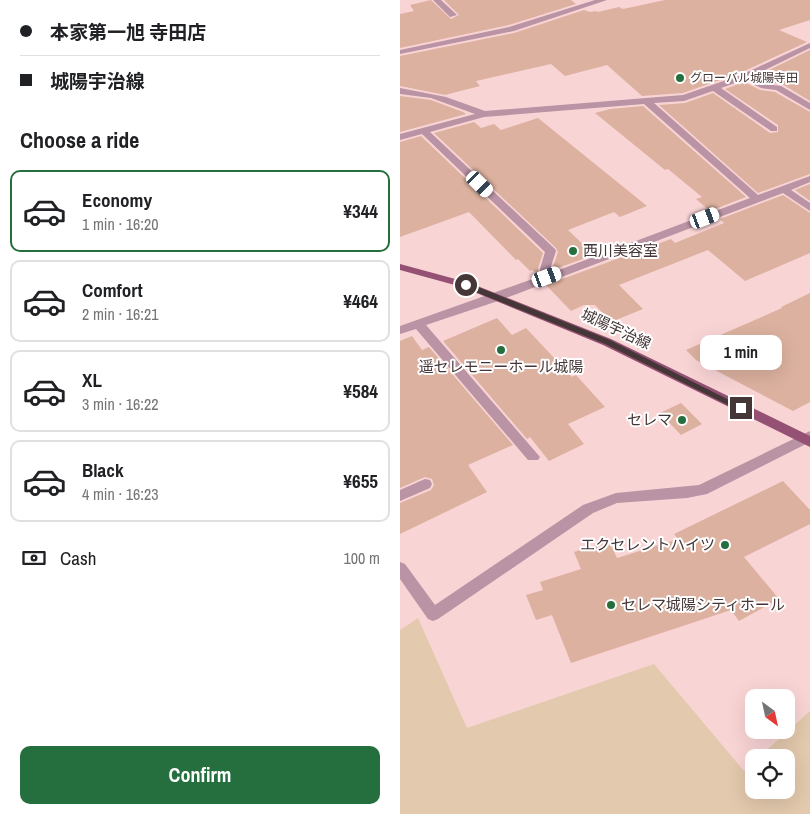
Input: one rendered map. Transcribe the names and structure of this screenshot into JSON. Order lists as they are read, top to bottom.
{
  "streets": {
    "main road": ["城陽宇治線"]
  },
  "places": [
    "グローバル城陽寺田",
    "西川美容室",
    "遥セレモニーホール城陽",
    "セレマ",
    "エクセレントハイツ",
    "セレマ城陽シティホール"
  ],
  "north": "bottom right",
  "page": {
    "banner": ["本家第一旭 寺田店", "城陽宇治線"],
    "heading": "Choose a ride",
    "list": [
      {
        "name": "Economy",
        "note": "1 min · 16:20",
        "value": "¥344"
      },
      {
        "name": "Comfort",
        "note": "2 min · 16:21",
        "value": "¥464"
      },
      {
        "name": "XL",
        "note": "3 min · 16:22",
        "value": "¥584"
      },
      {
        "name": "Black",
        "note": "4 min · 16:23",
        "value": "¥655"
      }
    ],
    "bubble": "1 min",
    "pay": ["Cash", "100 m"],
    "buttons": "Confirm"
  }
}
